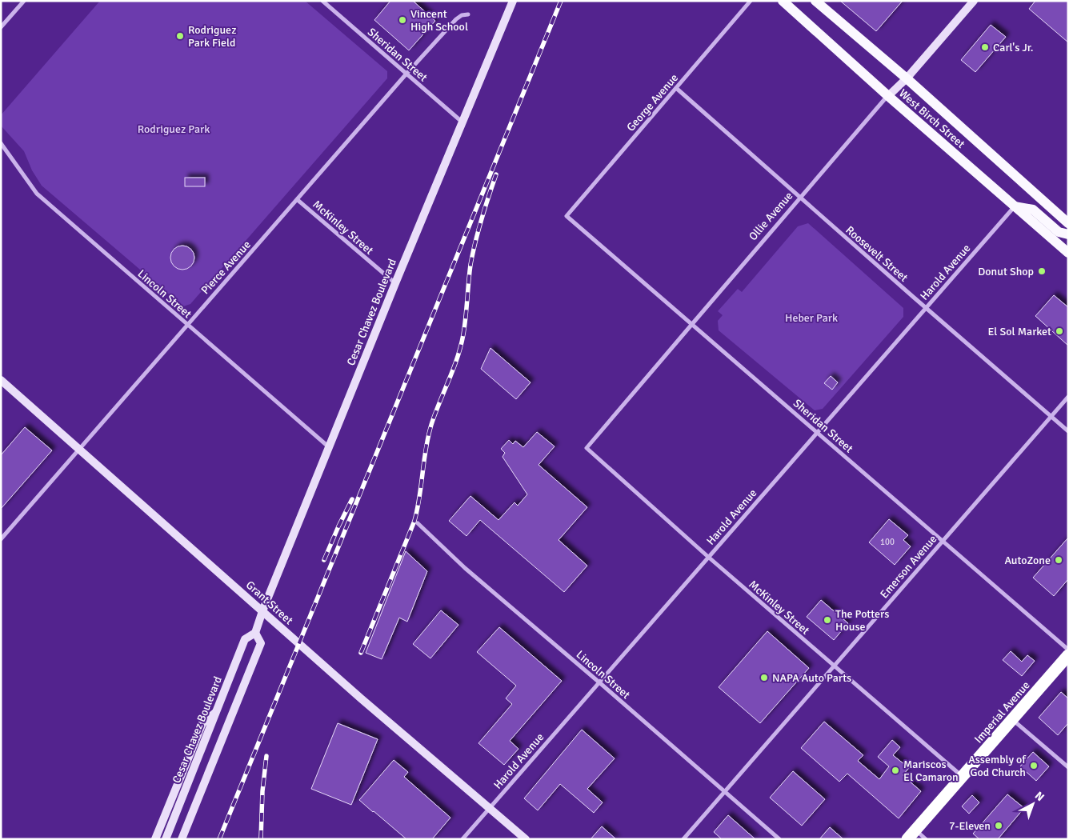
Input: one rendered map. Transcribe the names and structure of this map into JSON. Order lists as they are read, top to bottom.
{
  "streets": {
    "highway": ["Imperial Avenue"],
    "main road": [
      "West Birch Street",
      "Ollie Avenue",
      "Cesar Chavez Boulevard",
      "Grant Street"
    ],
    "street": [
      "Sheridan Street",
      "George Avenue",
      "McKinley Street",
      "Roosevelt Street",
      "Pierce Avenue",
      "Harold Avenue",
      "Lincoln Street",
      "Emerson Avenue"
    ]
  },
  "crossings": [
    ["Sheridan Street", "George Avenue"],
    ["Sheridan Street", "Ollie Avenue"],
    ["Sheridan Street", "Pierce Avenue"],
    ["Sheridan Street", "Harold Avenue"],
    ["Sheridan Street", "Cesar Chavez Boulevard"],
    ["Sheridan Street", "Emerson Avenue"],
    ["George Avenue", "Roosevelt Street"],
    ["West Birch Street", "Ollie Avenue"],
    ["West Birch Street", "Harold Avenue"],
    ["Ollie Avenue", "McKinley Street"],
    ["Ollie Avenue", "Roosevelt Street"],
    ["McKinley Street", "Pierce Avenue"],
    ["McKinley Street", "Harold Avenue"],
    ["McKinley Street", "Cesar Chavez Boulevard"],
    ["McKinley Street", "Emerson Avenue"],
    ["McKinley Street", "Imperial Avenue"],
    ["Roosevelt Street", "Harold Avenue"],
    ["Roosevelt Street", "Emerson Avenue"],
    ["Pierce Avenue", "Lincoln Street"],
    ["Pierce Avenue", "Grant Street"],
    ["Harold Avenue", "Lincoln Street"],
    ["Harold Avenue", "Grant Street"],
    ["Lincoln Street", "Cesar Chavez Boulevard"],
    ["Lincoln Street", "Emerson Avenue"],
    ["Cesar Chavez Boulevard", "Grant Street"]
  ],
  "parks": ["Rodriguez Park", "Heber Park"],
  "places": [
    "Vincent High School",
    "Rodriguez Park Field",
    "Carl's Jr.",
    "Donut Shop",
    "El Sol Market",
    "AutoZone",
    "The Potters House",
    "NAPA Auto Parts",
    "Assembly of God Church",
    "Mariscos El Camaron",
    "7-Eleven"
  ],
  "house_numbers": ["100"],
  "north": "top right"
}
